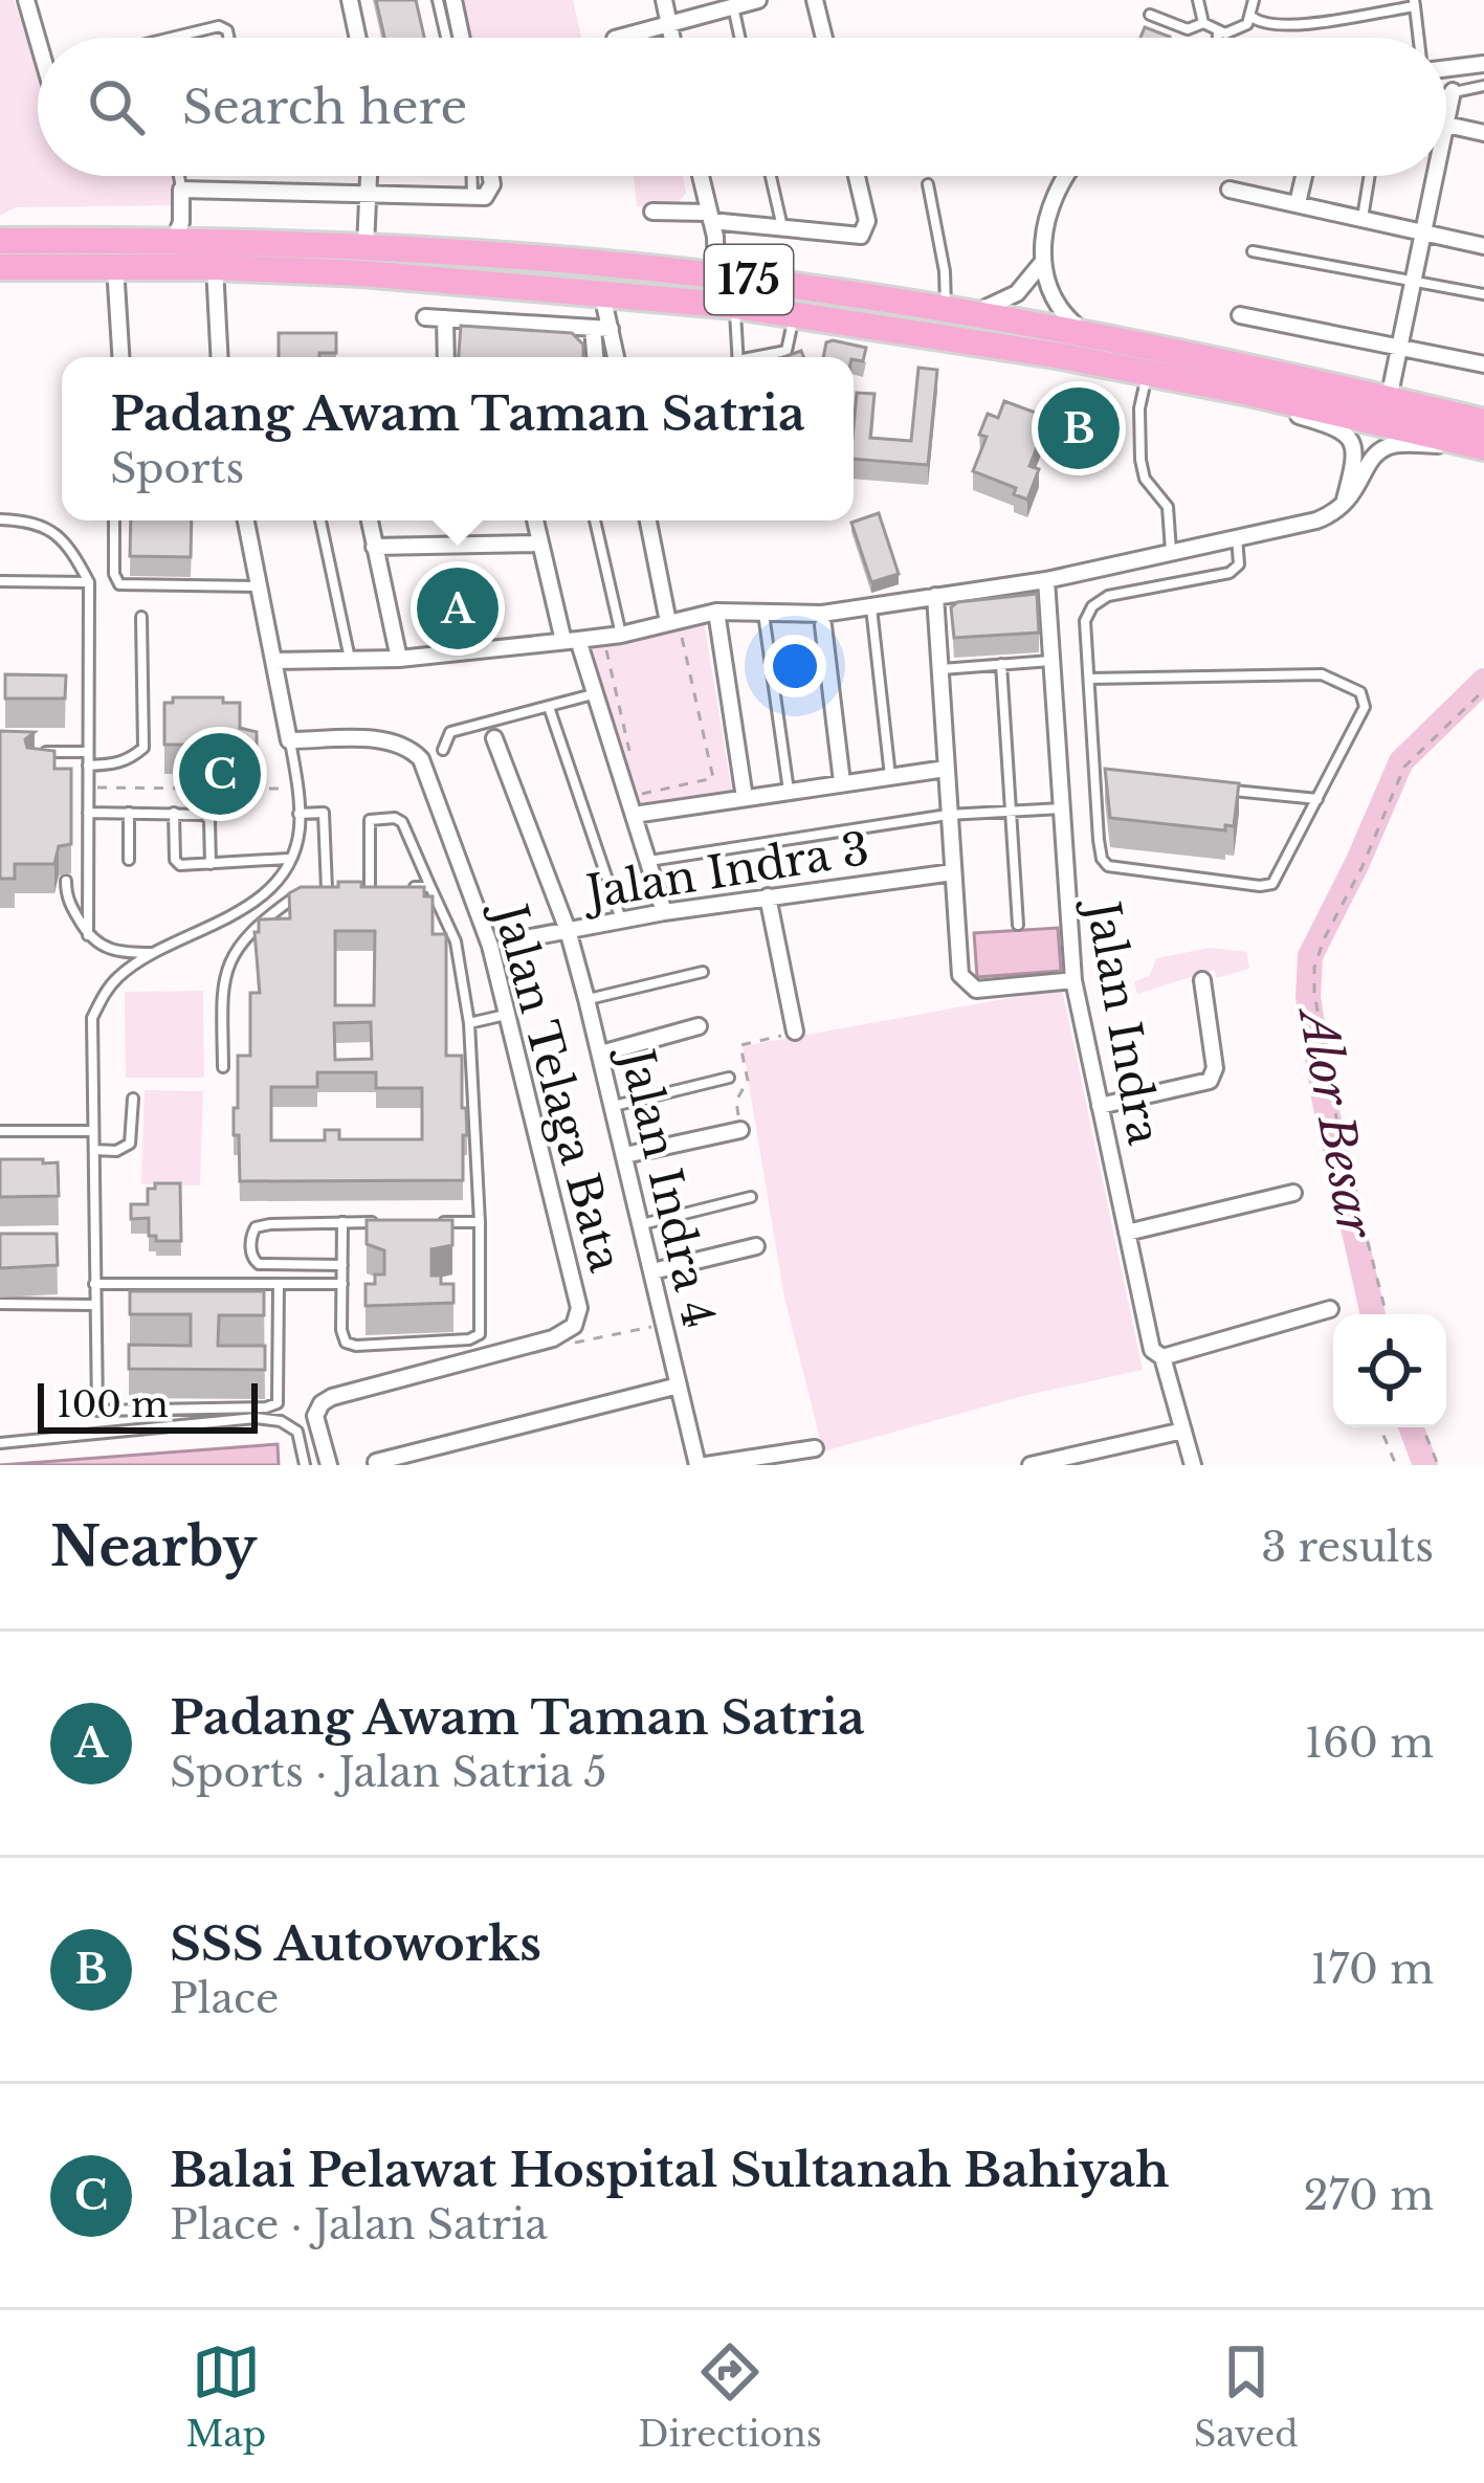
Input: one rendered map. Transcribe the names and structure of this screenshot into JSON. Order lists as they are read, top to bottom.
{
  "streets": {
    "highway": ["175"],
    "street": [
      "Jalan Indra 3",
      "Jalan Indra",
      "Jalan Telaga Bata",
      "Jalan Indra 4"
    ]
  },
  "crossings": [
    ["Jalan Indra 3", "Jalan Indra 4"]
  ],
  "water": ["Alor Besar"],
  "scale_bar": "100 m",
  "page": {
    "search": "Search here",
    "popup": ["Padang Awam Taman Satria", "Sports"],
    "pins": ["B", "A", "C"],
    "scale": "100 m",
    "heading": ["Nearby", "3 results"],
    "list": [
      {
        "mark": "A",
        "name": "Padang Awam Taman Satria",
        "note": "Sports · Jalan Satria 5",
        "value": "160 m"
      },
      {
        "mark": "B",
        "name": "SSS Autoworks",
        "note": "Place",
        "value": "170 m"
      },
      {
        "mark": "C",
        "name": "Balai Pelawat Hospital Sultanah Bahiyah",
        "note": "Place · Jalan Satria",
        "value": "270 m"
      }
    ],
    "nav": ["Map", "Directions", "Saved"]
  }
}
